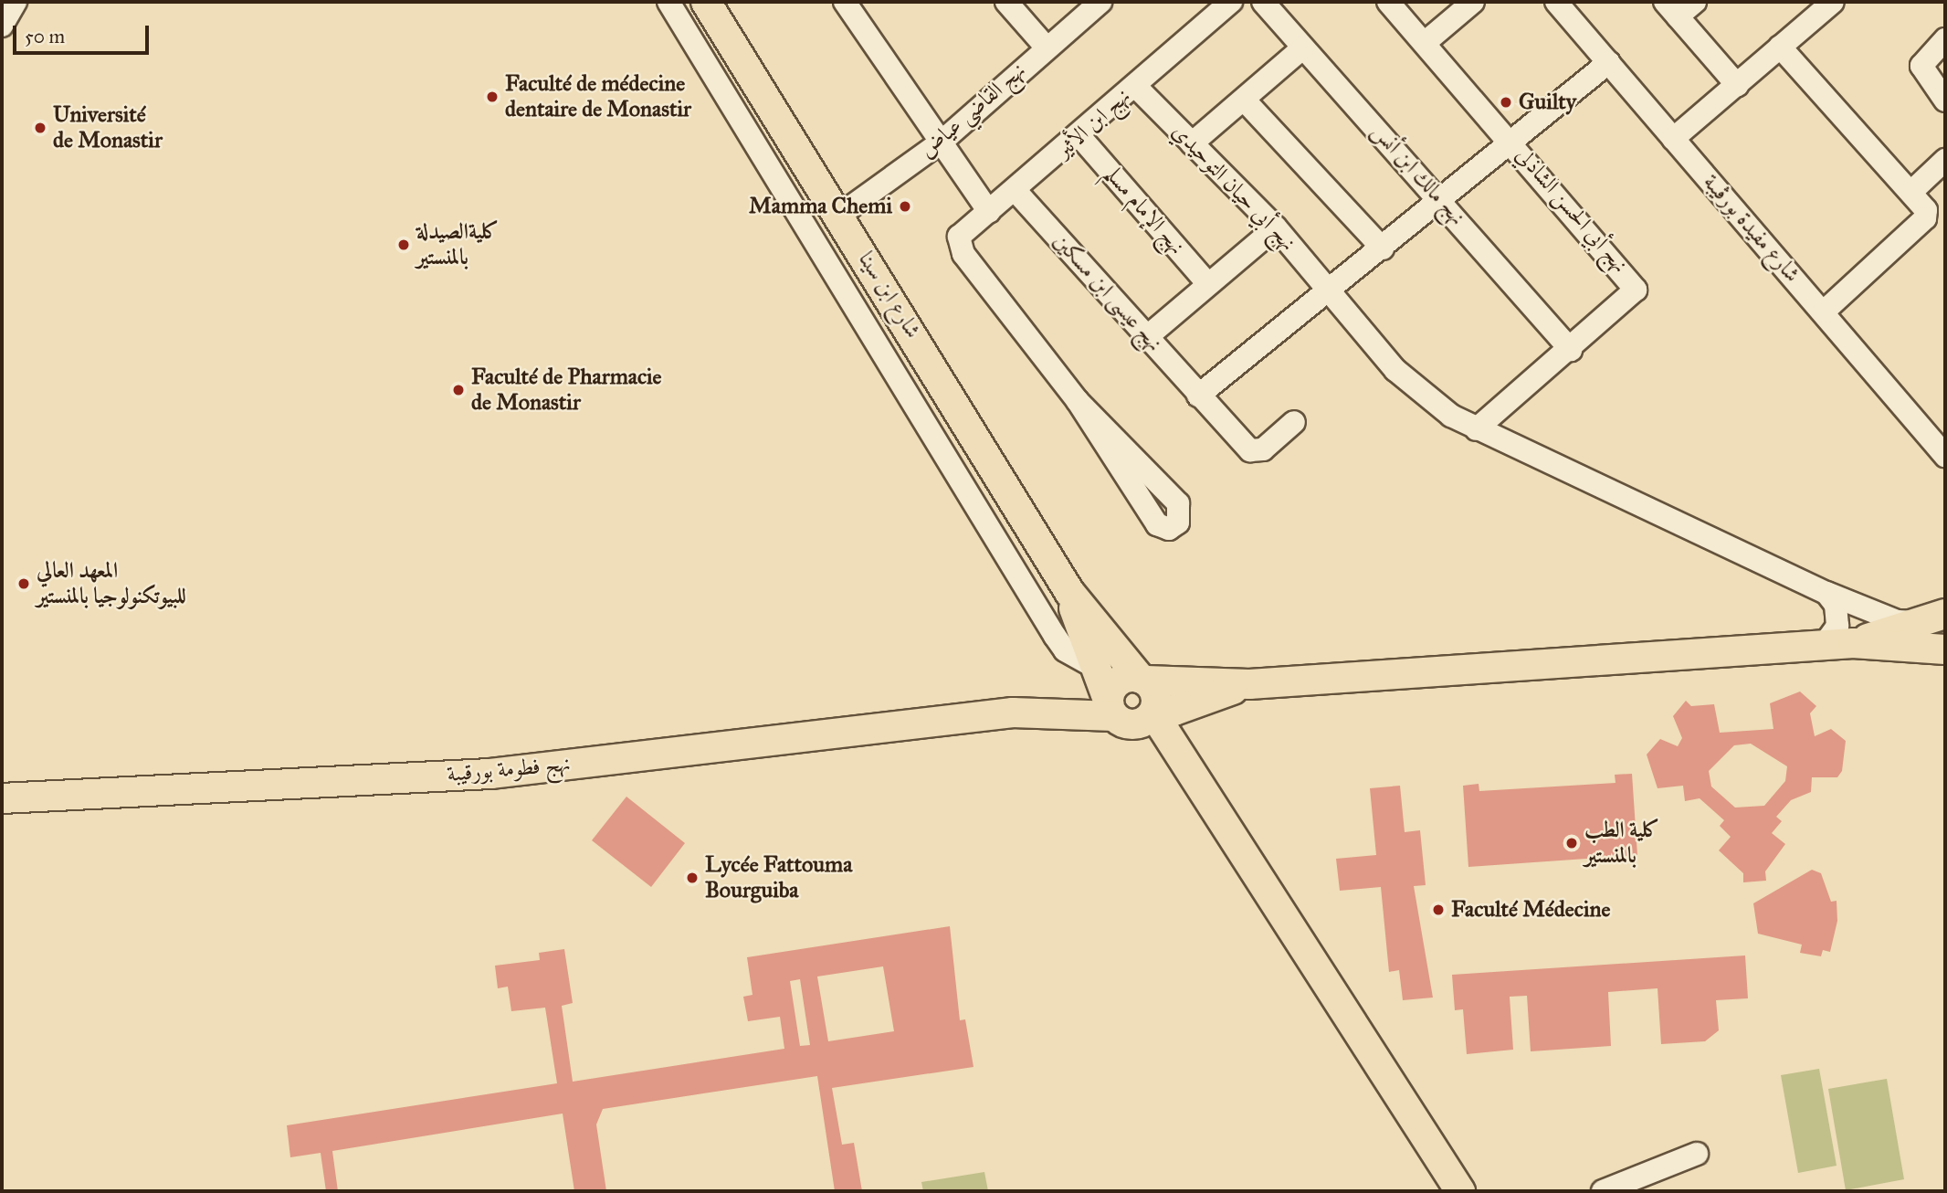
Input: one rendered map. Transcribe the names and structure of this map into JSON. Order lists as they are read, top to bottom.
{
  "streets": {
    "main road": ["شارع ابن سينا", "نهج فطومة بورقيبة"],
    "street": [
      "نهج القاضي عياض",
      "نهج ابن الأثير",
      "نهج مالك ابن أنس",
      "نهج أبي حيان التوحيدي",
      "نهج الإمام مسلم",
      "نهج أبي الحسن الشاذلي",
      "شارع مفيدة بورڨيبة",
      "نهج عيسى ابن مسكين"
    ]
  },
  "crossings": [
    ["نهج القاضي عياض", "شارع ابن سينا"],
    ["نهج ابن الأثير", "نهج أبي حيان التوحيدي"],
    ["نهج ابن الأثير", "نهج الإمام مسلم"],
    ["نهج ابن الأثير", "نهج عيسى ابن مسكين"],
    ["نهج مالك ابن أنس", "نهج أبي الحسن الشاذلي"],
    ["نهج أبي حيان التوحيدي", "نهج أبي الحسن الشاذلي"]
  ],
  "places": [
    "Faculté de médecine dentaire de Monastir",
    "Guilty",
    "Université de Monastir",
    "Mamma Chemi",
    "كليةالصيدلة بالمنستير",
    "Faculté de Pharmacie de Monastir",
    "المعهد العالي للبيوتكنولوجيا بالمنستير",
    "كلية الطب بالمنستير",
    "Lycée Fattouma Bourguiba",
    "Faculté Médecine"
  ],
  "scale_bar": "50 m"
}
